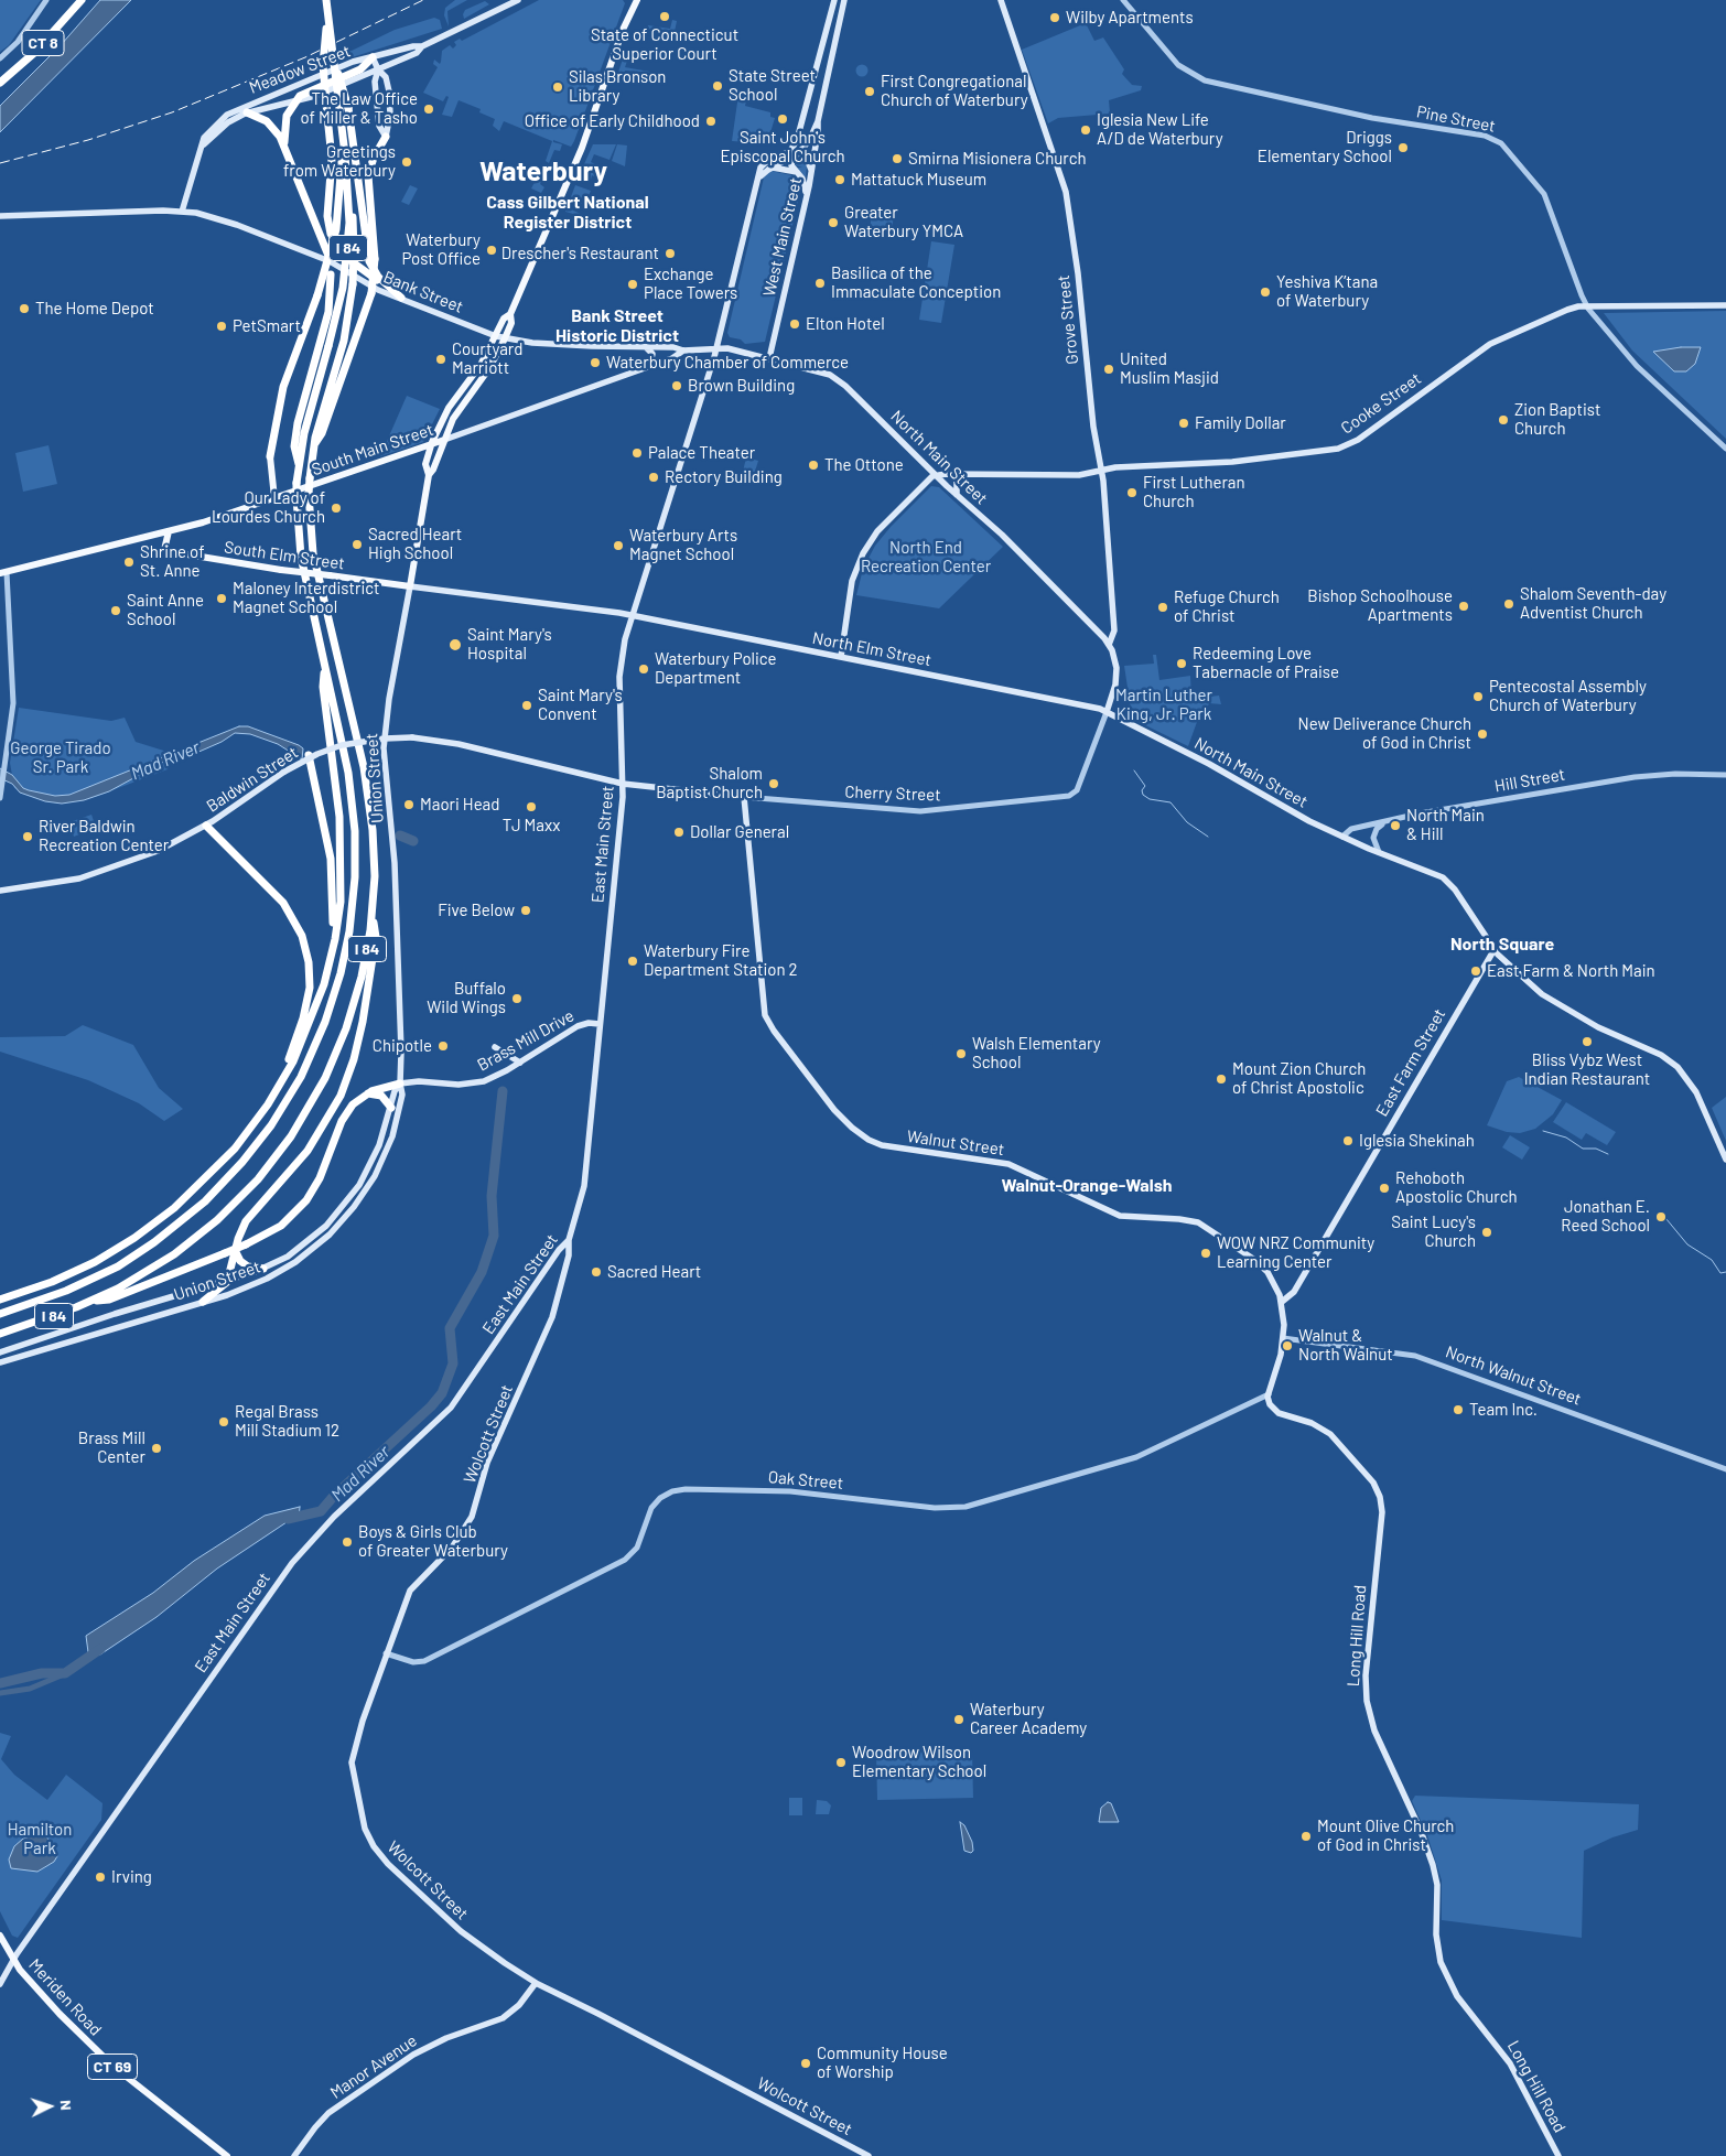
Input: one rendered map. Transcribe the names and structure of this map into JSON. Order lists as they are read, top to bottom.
{
  "streets": {
    "highway": ["CT 8", "I 84"],
    "main road": [
      "Meadow Street",
      "West Main Street",
      "Bank Street",
      "Grove Street",
      "Cooke Street",
      "South Main Street",
      "North Main Street",
      "South Elm Street",
      "North Elm Street",
      "Union Street",
      "Baldwin Street",
      "Cherry Street",
      "East Main Street",
      "Brass Mill Drive",
      "East Farm Street",
      "Walnut Street",
      "Wolcott Street",
      "Long Hill Road",
      "Meriden Road",
      "CT 69",
      "Manor Avenue"
    ],
    "street": [
      "Pine Street",
      "Hill Street",
      "North Walnut Street",
      "Oak Street"
    ]
  },
  "crossings": [
    ["Meadow Street", "Bank Street"],
    ["Pine Street", "Cooke Street"],
    ["West Main Street", "Bank Street"],
    ["West Main Street", "North Main Street"],
    ["West Main Street", "East Main Street"],
    ["Bank Street", "South Main Street"],
    ["Bank Street", "North Main Street"],
    ["Bank Street", "Union Street"],
    ["Bank Street", "East Main Street"],
    ["Grove Street", "Cooke Street"],
    ["Grove Street", "North Main Street"],
    ["Cooke Street", "North Main Street"],
    ["South Main Street", "South Elm Street"],
    ["South Main Street", "Union Street"],
    ["North Main Street", "North Elm Street"],
    ["North Main Street", "Hill Street"],
    ["North Main Street", "Cherry Street"],
    ["North Main Street", "East Main Street"],
    ["North Main Street", "East Farm Street"],
    ["South Elm Street", "North Elm Street"],
    ["South Elm Street", "Union Street"],
    ["South Elm Street", "East Main Street"],
    ["North Elm Street", "Cherry Street"],
    ["North Elm Street", "East Main Street"],
    ["Union Street", "Brass Mill Drive"],
    ["Baldwin Street", "Cherry Street"],
    ["Baldwin Street", "East Main Street"],
    ["Cherry Street", "East Main Street"],
    ["Cherry Street", "Walnut Street"],
    ["East Main Street", "Brass Mill Drive"],
    ["East Main Street", "Wolcott Street"],
    ["East Main Street", "Meriden Road"],
    ["East Main Street", "CT 69"],
    ["East Farm Street", "Walnut Street"],
    ["Walnut Street", "North Walnut Street"],
    ["Walnut Street", "Oak Street"],
    ["Walnut Street", "Long Hill Road"],
    ["Wolcott Street", "Oak Street"],
    ["Wolcott Street", "Manor Avenue"],
    ["Oak Street", "Long Hill Road"],
    ["Meriden Road", "CT 69"]
  ],
  "districts": [
    "Waterbury",
    "Cass Gilbert National Register District",
    "Bank Street Historic District",
    "North Square",
    "Walnut-Orange-Walsh"
  ],
  "water": ["Mad River"],
  "parks": [
    "North End Recreation Center",
    "Martin Luther King, Jr. Park",
    "George Tirado Sr. Park",
    "Hamilton Park"
  ],
  "places": [
    "State of Connecticut Superior Court",
    "Wilby Apartments",
    "State Street School",
    "Silas Bronson Library",
    "First Congregational Church of Waterbury",
    "The Law Office of Miller & Tasho",
    "Saint John's Episcopal Church",
    "Office of Early Childhood",
    "Iglesia New Life A/D de Waterbury",
    "Driggs Elementary School",
    "Smirna Misionera Church",
    "Greetings from Waterbury",
    "Mattatuck Museum",
    "Greater Waterbury YMCA",
    "Waterbury Post Office",
    "Drescher's Restaurant",
    "Basilica of the Immaculate Conception",
    "Exchange Place Towers",
    "Yeshiva K’tana of Waterbury",
    "The Home Depot",
    "Elton Hotel",
    "PetSmart",
    "Courtyard Marriott",
    "Waterbury Chamber of Commerce",
    "United Muslim Masjid",
    "Brown Building",
    "Zion Baptist Church",
    "Family Dollar",
    "Palace Theater",
    "The Ottone",
    "Rectory Building",
    "First Lutheran Church",
    "Our Lady of Lourdes Church",
    "Sacred Heart High School",
    "Waterbury Arts Magnet School",
    "Shrine of St. Anne",
    "Maloney Interdistrict Magnet School",
    "Shalom Seventh-day Adventist Church",
    "Bishop Schoolhouse Apartments",
    "Refuge Church of Christ",
    "Saint Anne School",
    "Saint Mary's Hospital",
    "Redeeming Love Tabernacle of Praise",
    "Waterbury Police Department",
    "Pentecostal Assembly Church of Waterbury",
    "Saint Mary's Convent",
    "New Deliverance Church of God in Christ",
    "Shalom Baptist Church",
    "Maori Head",
    "TJ Maxx",
    "North Main & Hill",
    "Dollar General",
    "River Baldwin Recreation Center",
    "Five Below",
    "Waterbury Fire Department Station 2",
    "East Farm & North Main",
    "Buffalo Wild Wings",
    "Bliss Vybz West Indian Restaurant",
    "Chipotle",
    "Walsh Elementary School",
    "Mount Zion Church of Christ Apostolic",
    "Iglesia Shekinah",
    "Rehoboth Apostolic Church",
    "Jonathan E. Reed School",
    "Saint Lucy's Church",
    "WOW NRZ Community Learning Center",
    "Sacred Heart",
    "Walnut & North Walnut",
    "Team Inc.",
    "Regal Brass Mill Stadium 12",
    "Brass Mill Center",
    "Boys & Girls Club of Greater Waterbury",
    "Waterbury Career Academy",
    "Woodrow Wilson Elementary School",
    "Mount Olive Church of God in Christ",
    "Irving",
    "Community House of Worship"
  ],
  "north": "right"
}
